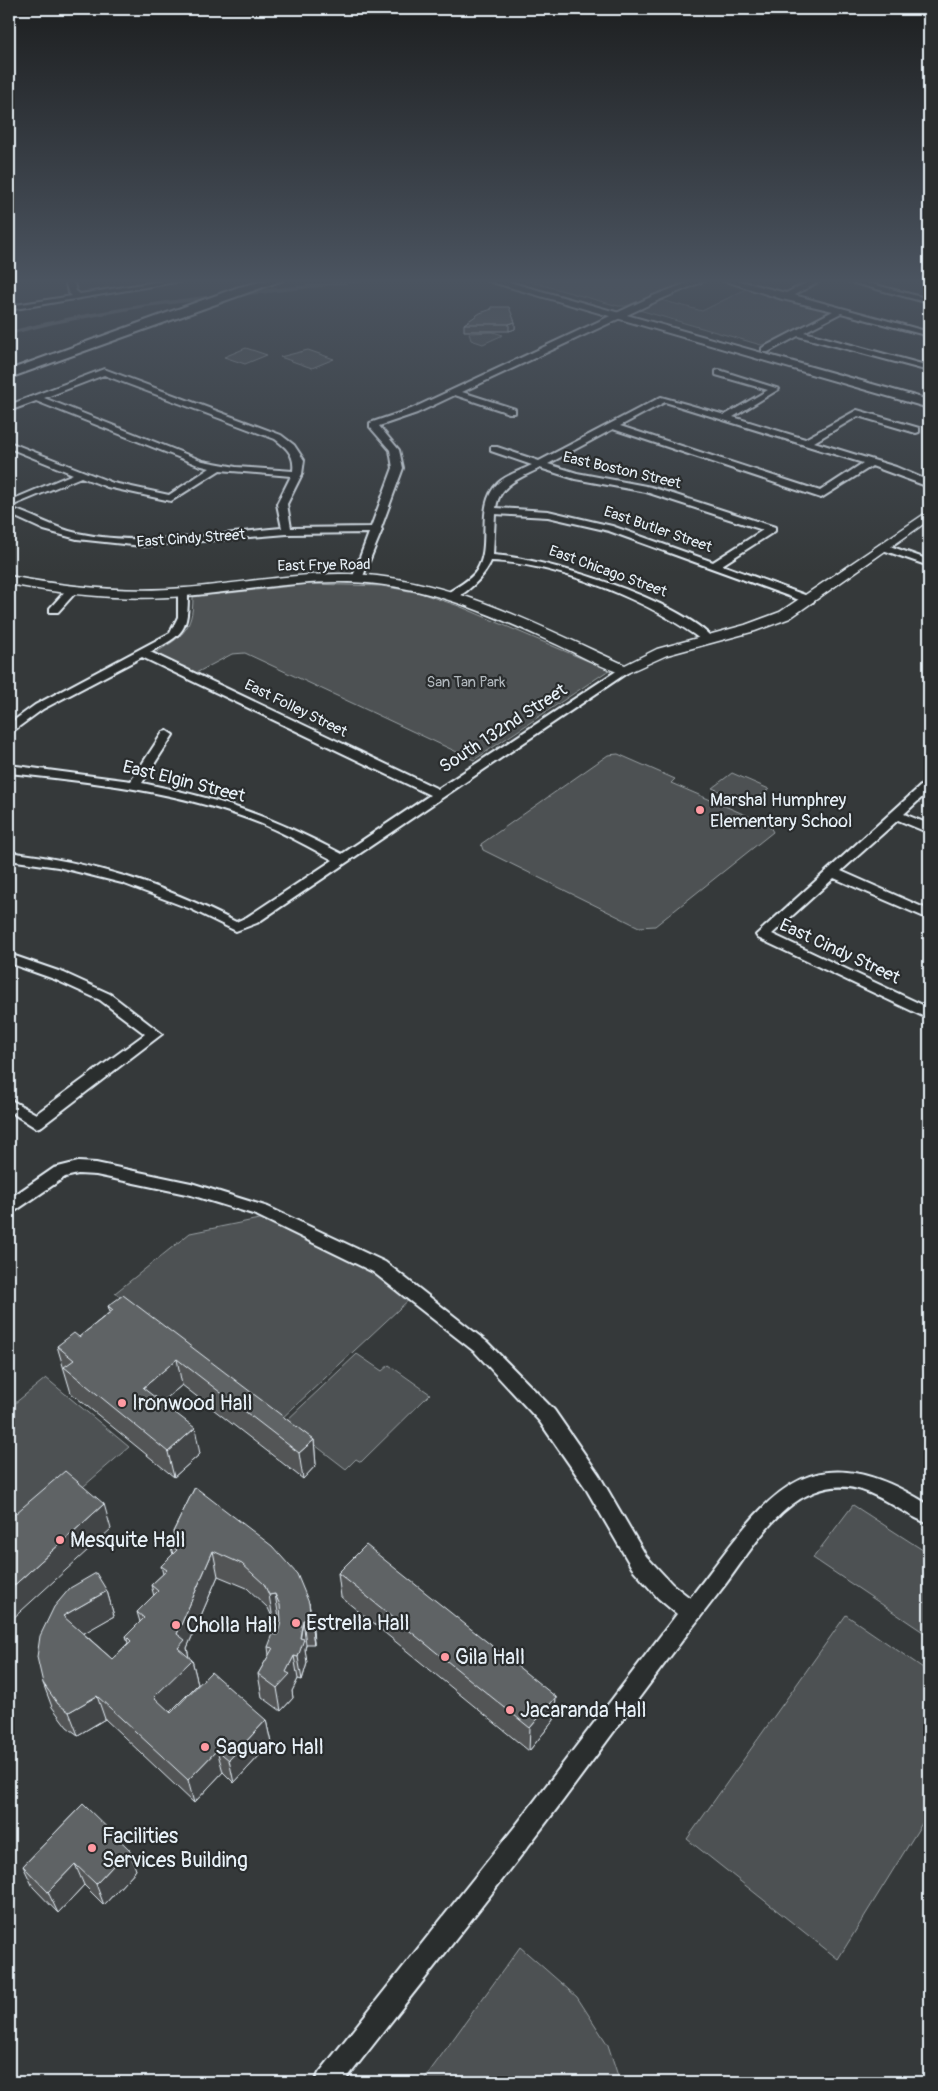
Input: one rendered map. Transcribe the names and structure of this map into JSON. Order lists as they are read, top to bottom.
{
  "streets": {
    "street": [
      "East Boston Street",
      "East Butler Street",
      "East Cindy Street",
      "East Frye Road",
      "East Chicago Street",
      "East Folley Street",
      "South 132nd Street",
      "East Elgin Street"
    ]
  },
  "crossings": [
    ["East Boston Street", "East Butler Street"],
    ["East Butler Street", "South 132nd Street"],
    ["East Frye Road", "South 132nd Street"],
    ["East Chicago Street", "South 132nd Street"],
    ["East Folley Street", "South 132nd Street"],
    ["South 132nd Street", "East Elgin Street"]
  ],
  "parks": ["San Tan Park"],
  "places": [
    "Marshal Humphrey Elementary School",
    "Ironwood Hall",
    "Mesquite Hall",
    "Estrella Hall",
    "Cholla Hall",
    "Gila Hall",
    "Jacaranda Hall",
    "Saguaro Hall",
    "Facilities Services Building"
  ]
}
